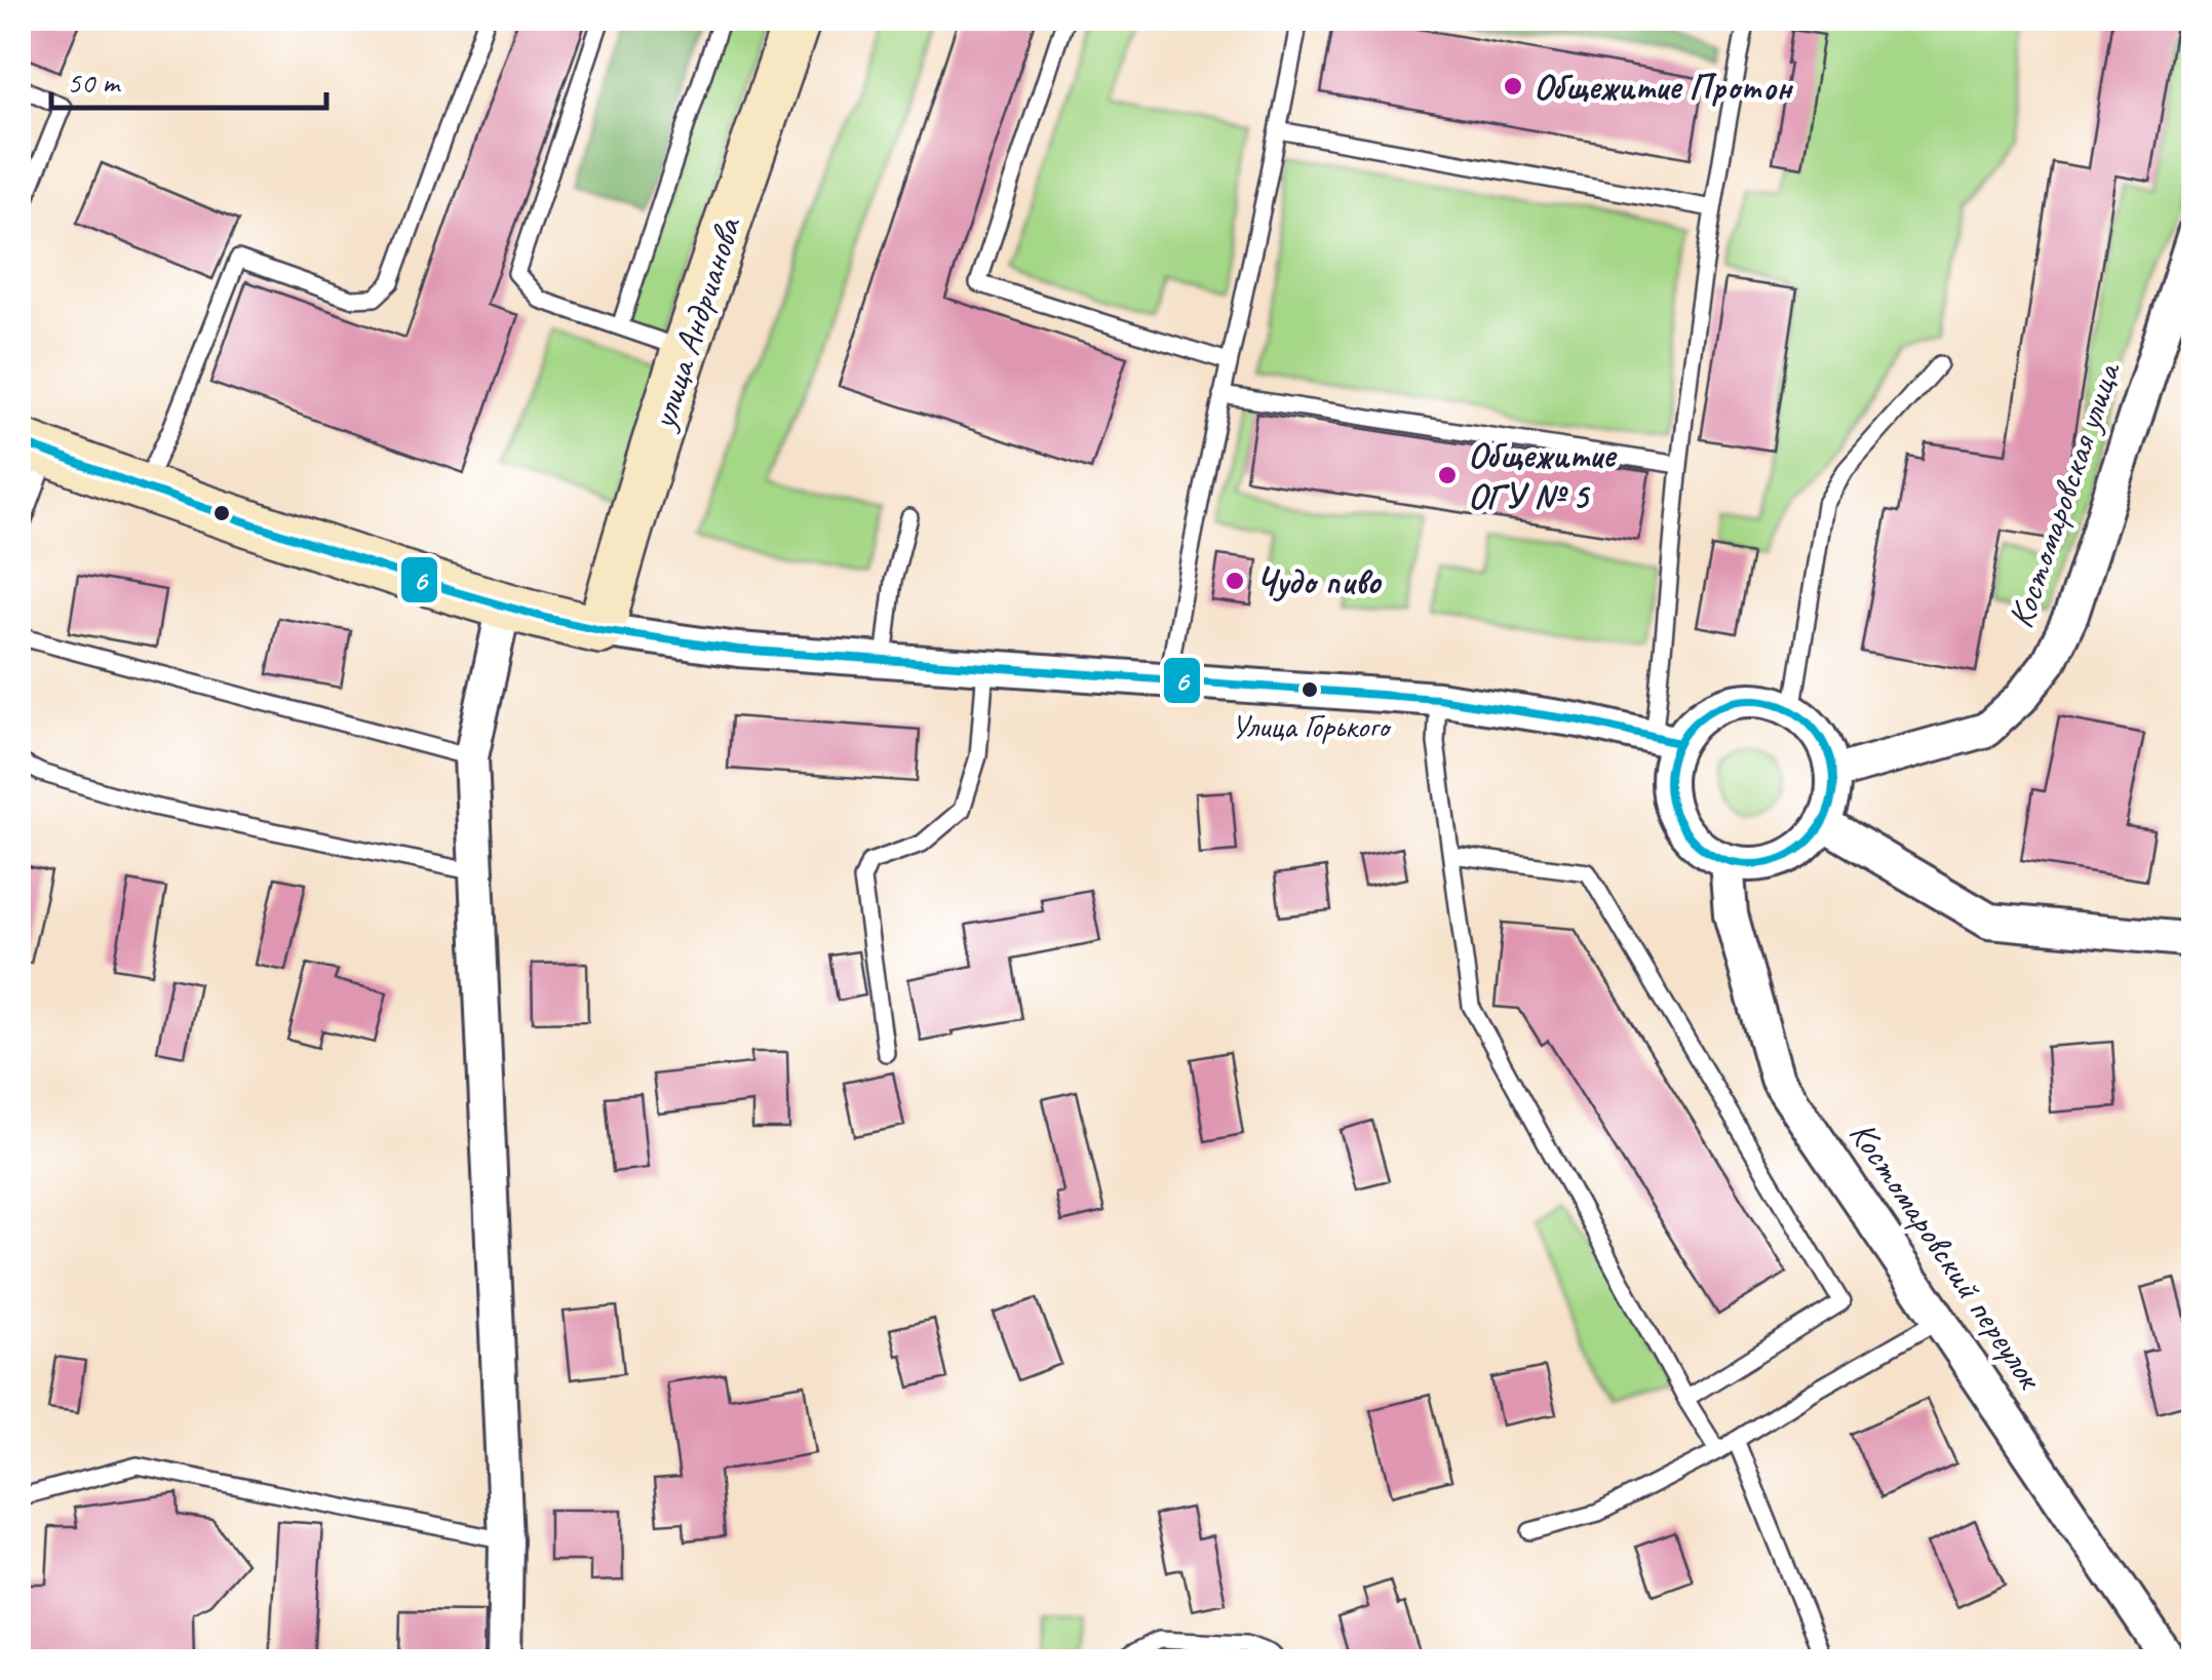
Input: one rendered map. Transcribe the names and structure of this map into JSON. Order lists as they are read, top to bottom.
{
  "streets": {
    "street": ["улица Андрианова", "Костомаровская улица", "Костомаровский переулок"]
  },
  "crossings": [
    ["Костомаровская улица", "Костомаровский переулок"]
  ],
  "places": [
    "Общежитие Протон",
    "Общежитие ОГУ № 5",
    "Чудо пиво",
    "Улица Горького"
  ],
  "lines": ["transit line 6"],
  "scale_bar": "50 m"
}
